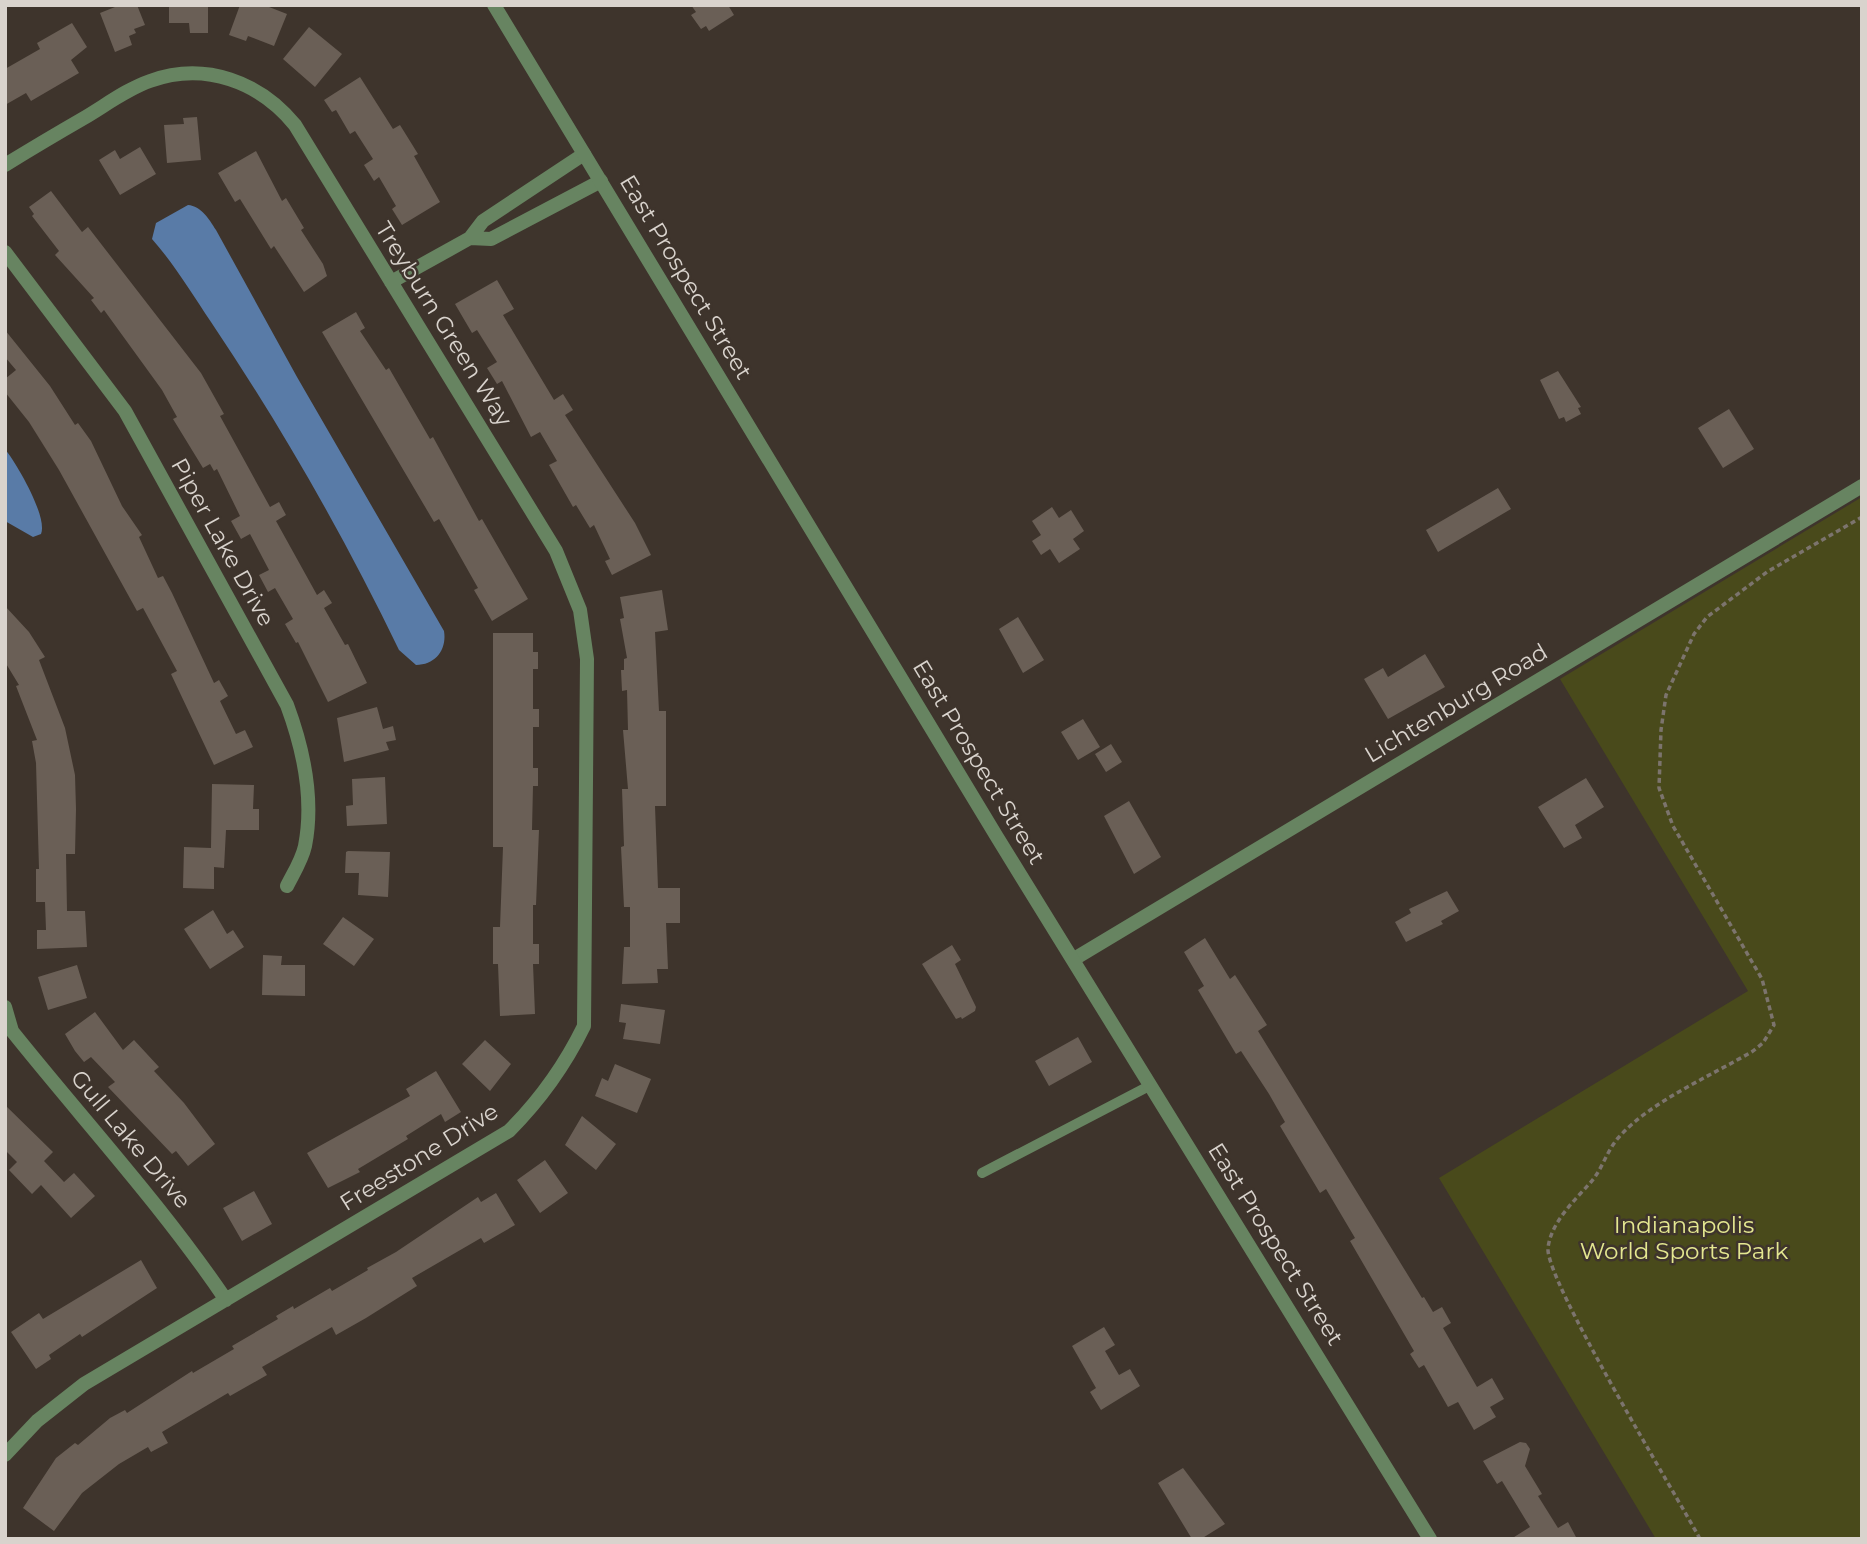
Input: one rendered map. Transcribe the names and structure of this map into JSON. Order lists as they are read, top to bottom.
{
  "streets": {
    "street": [
      "East Prospect Street",
      "Treyburn Green Way",
      "Piper Lake Drive",
      "Lichtenburg Road",
      "Gull Lake Drive",
      "Freestone Drive"
    ]
  },
  "crossings": [
    ["East Prospect Street", "Lichtenburg Road"],
    ["Treyburn Green Way", "Freestone Drive"],
    ["Gull Lake Drive", "Freestone Drive"]
  ],
  "parks": ["Indianapolis World Sports Park"]
}
